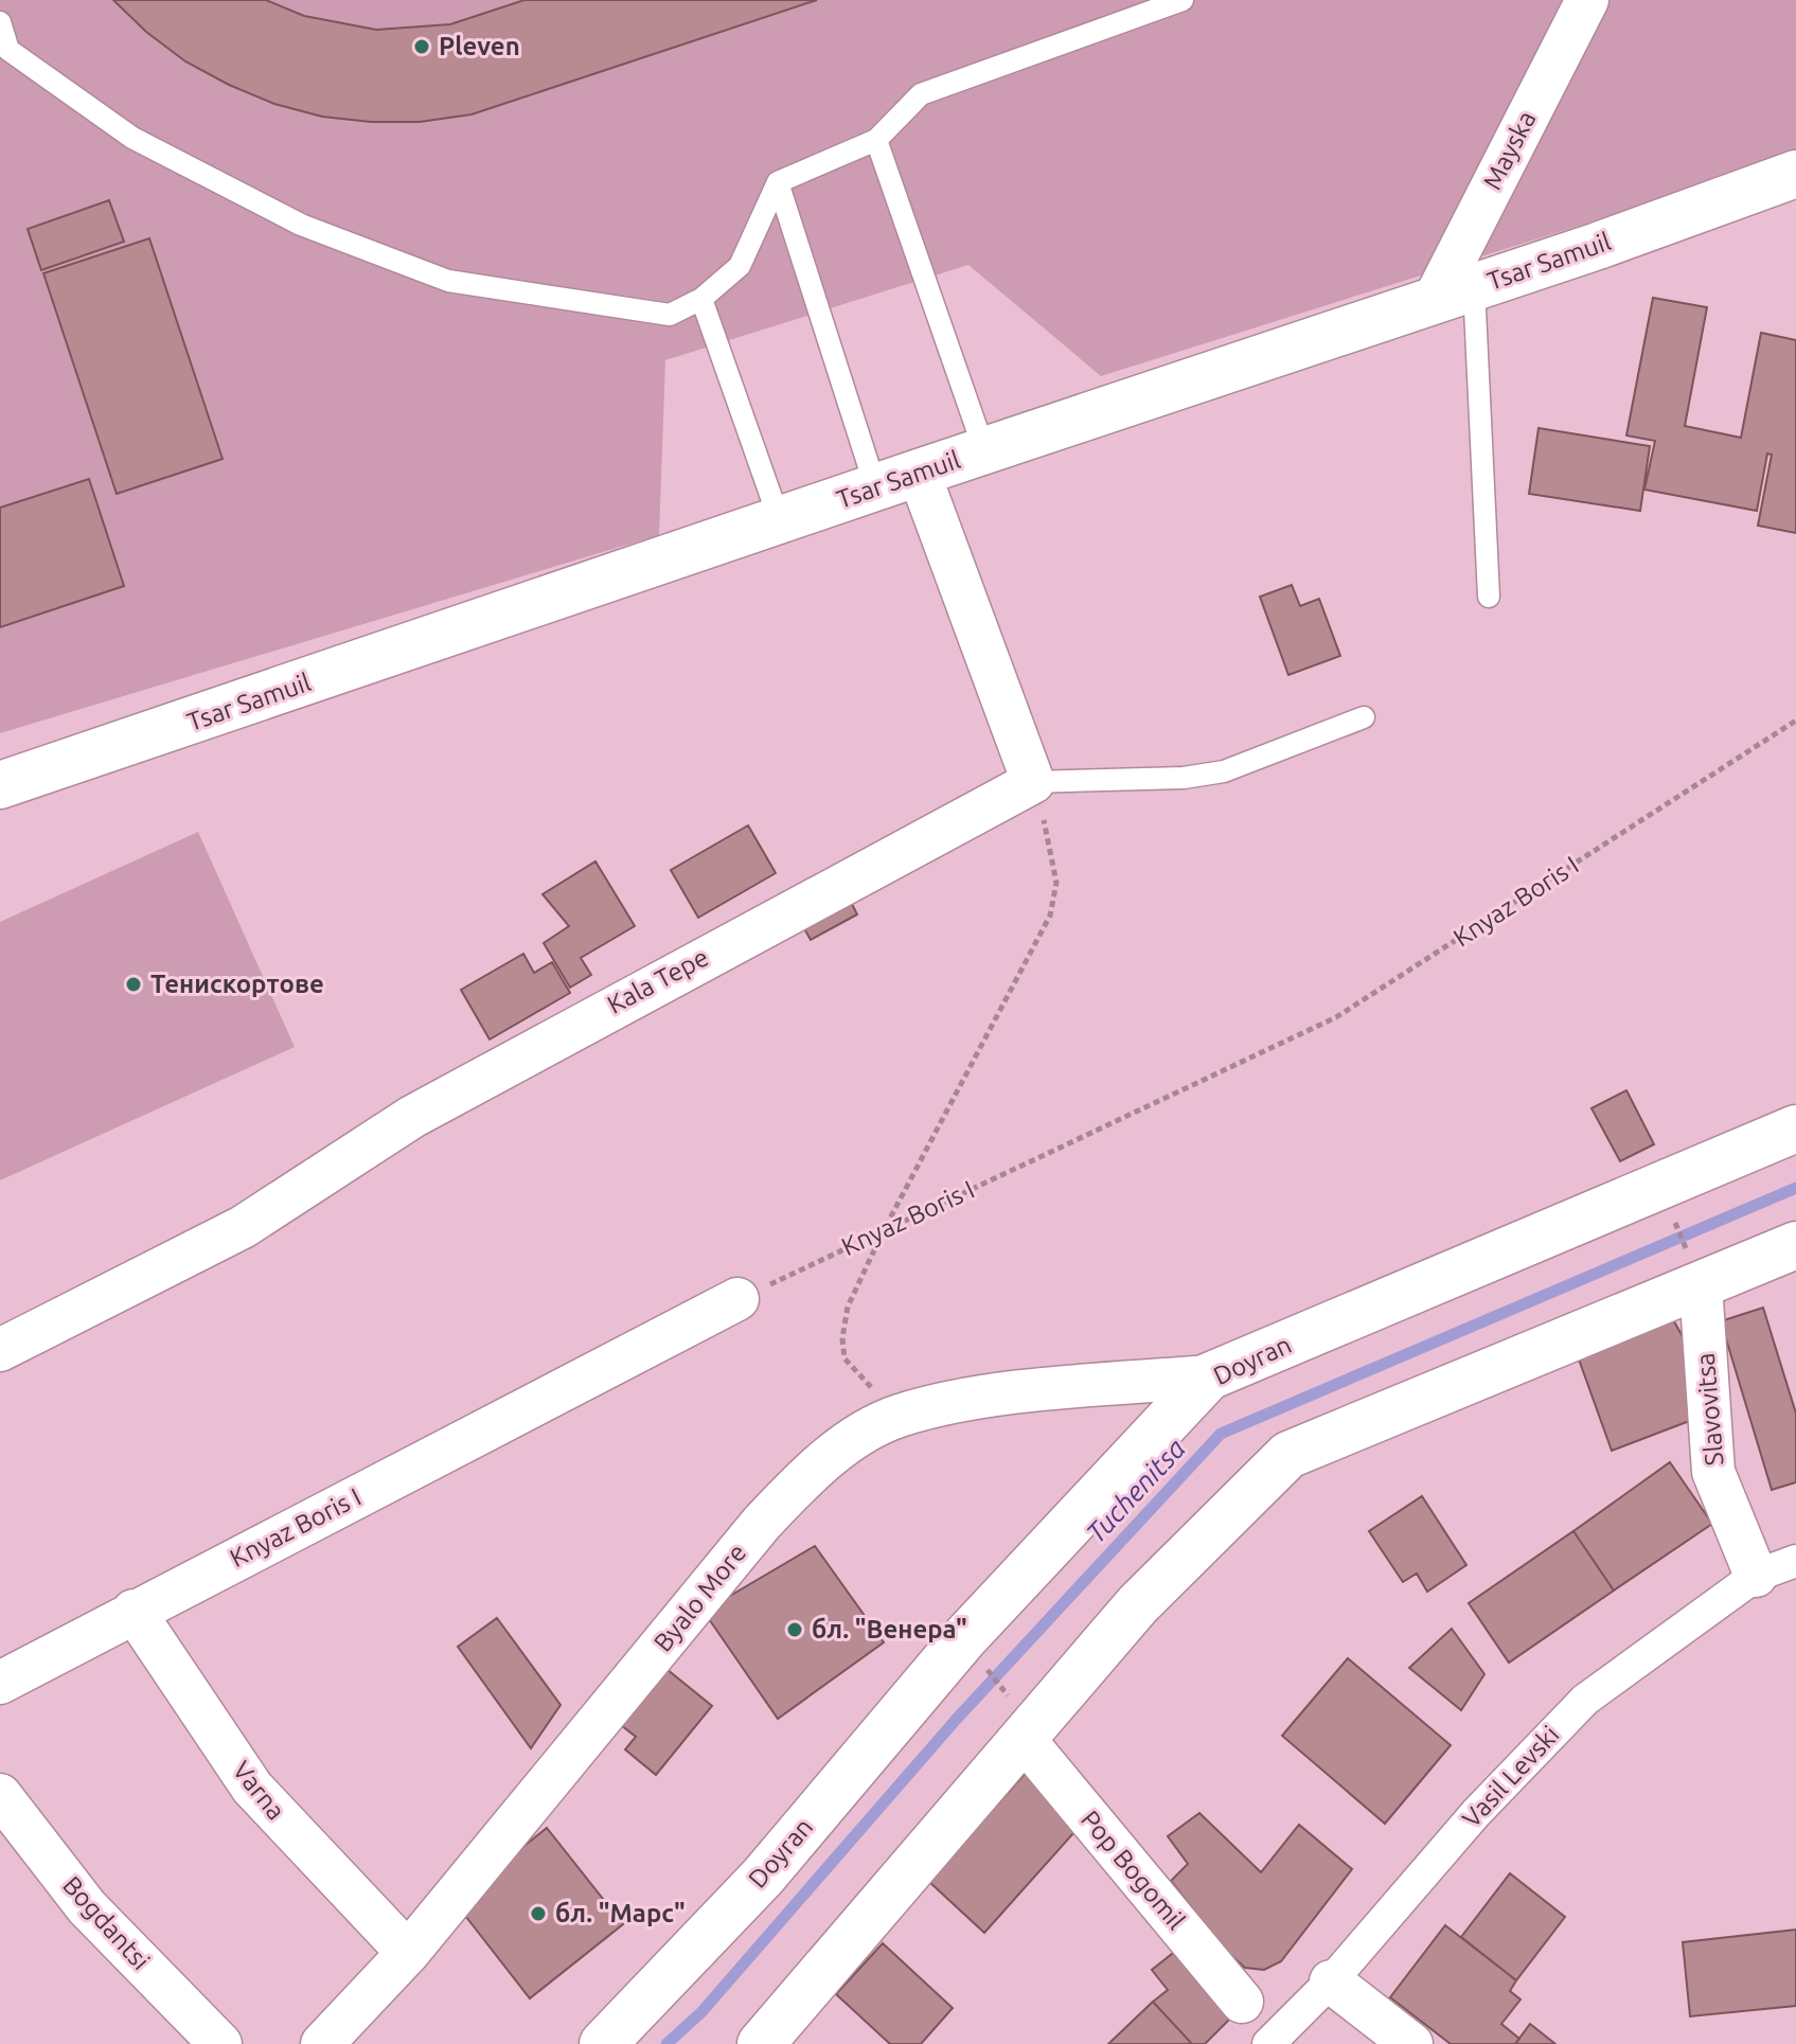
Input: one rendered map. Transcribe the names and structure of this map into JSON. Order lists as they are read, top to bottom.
{
  "streets": {
    "main road": ["Tsar Samuil", "Doyran"],
    "street": [
      "Mayska",
      "Knyaz Boris I",
      "Kala Tepe",
      "Slavovitsa",
      "Byalo More",
      "Vasil Levski",
      "Varna",
      "Pop Bogomil",
      "Bogdantsi"
    ]
  },
  "crossings": [
    ["Mayska", "Tsar Samuil"],
    ["Knyaz Boris I", "Varna"],
    ["Doyran", "Byalo More"],
    ["Slavovitsa", "Vasil Levski"],
    ["Byalo More", "Varna"]
  ],
  "water": ["Tuchenitsa"],
  "places": [
    "Pleven",
    "Тенискортове",
    "бл. \"Венера\"",
    "бл. \"Марс\""
  ]
}
